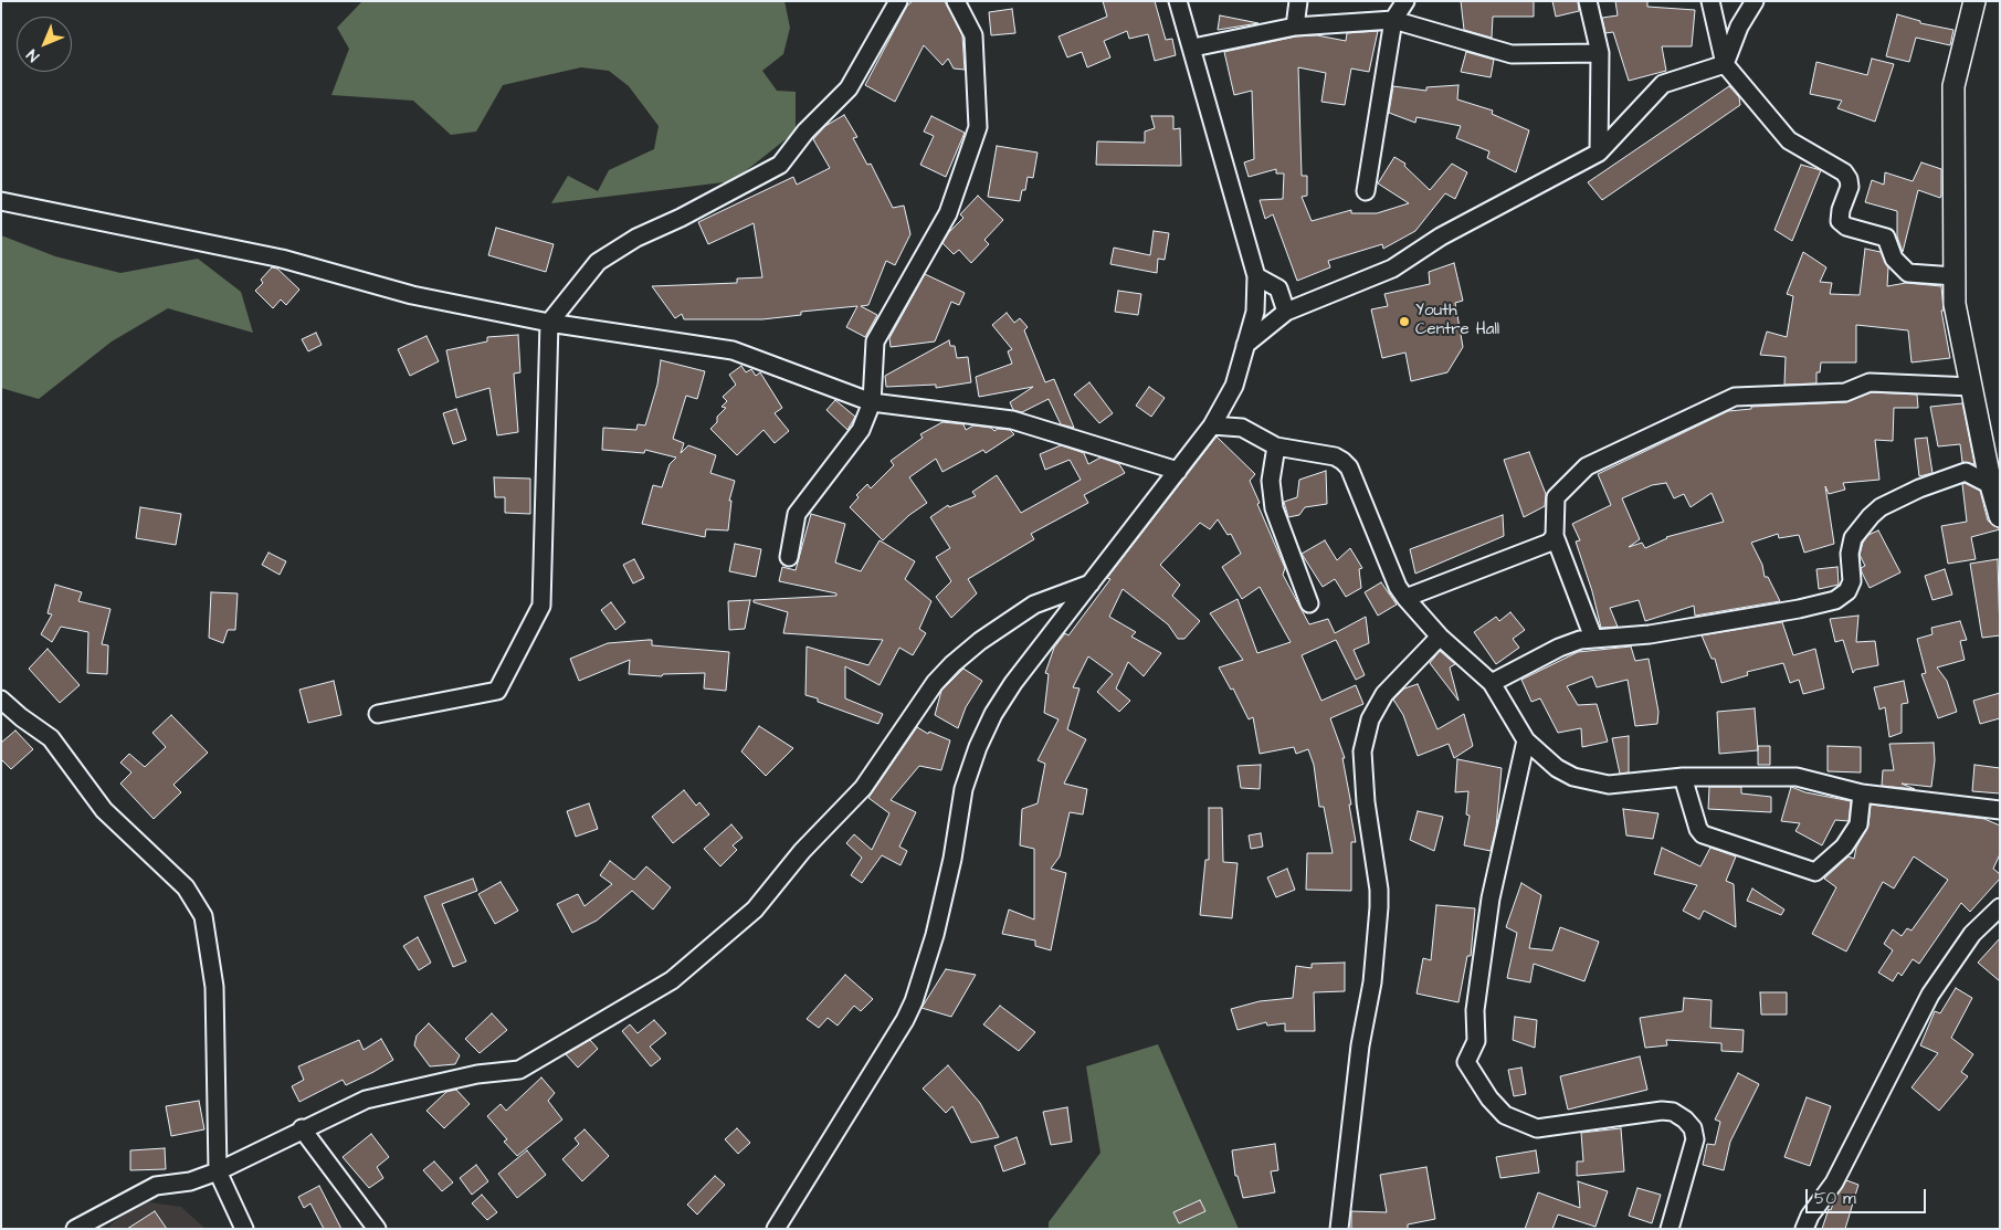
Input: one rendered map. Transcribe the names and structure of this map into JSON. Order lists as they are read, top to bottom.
{
  "places": ["Youth Centre Hall"],
  "scale_bar": "50 m",
  "north": "bottom left"
}
